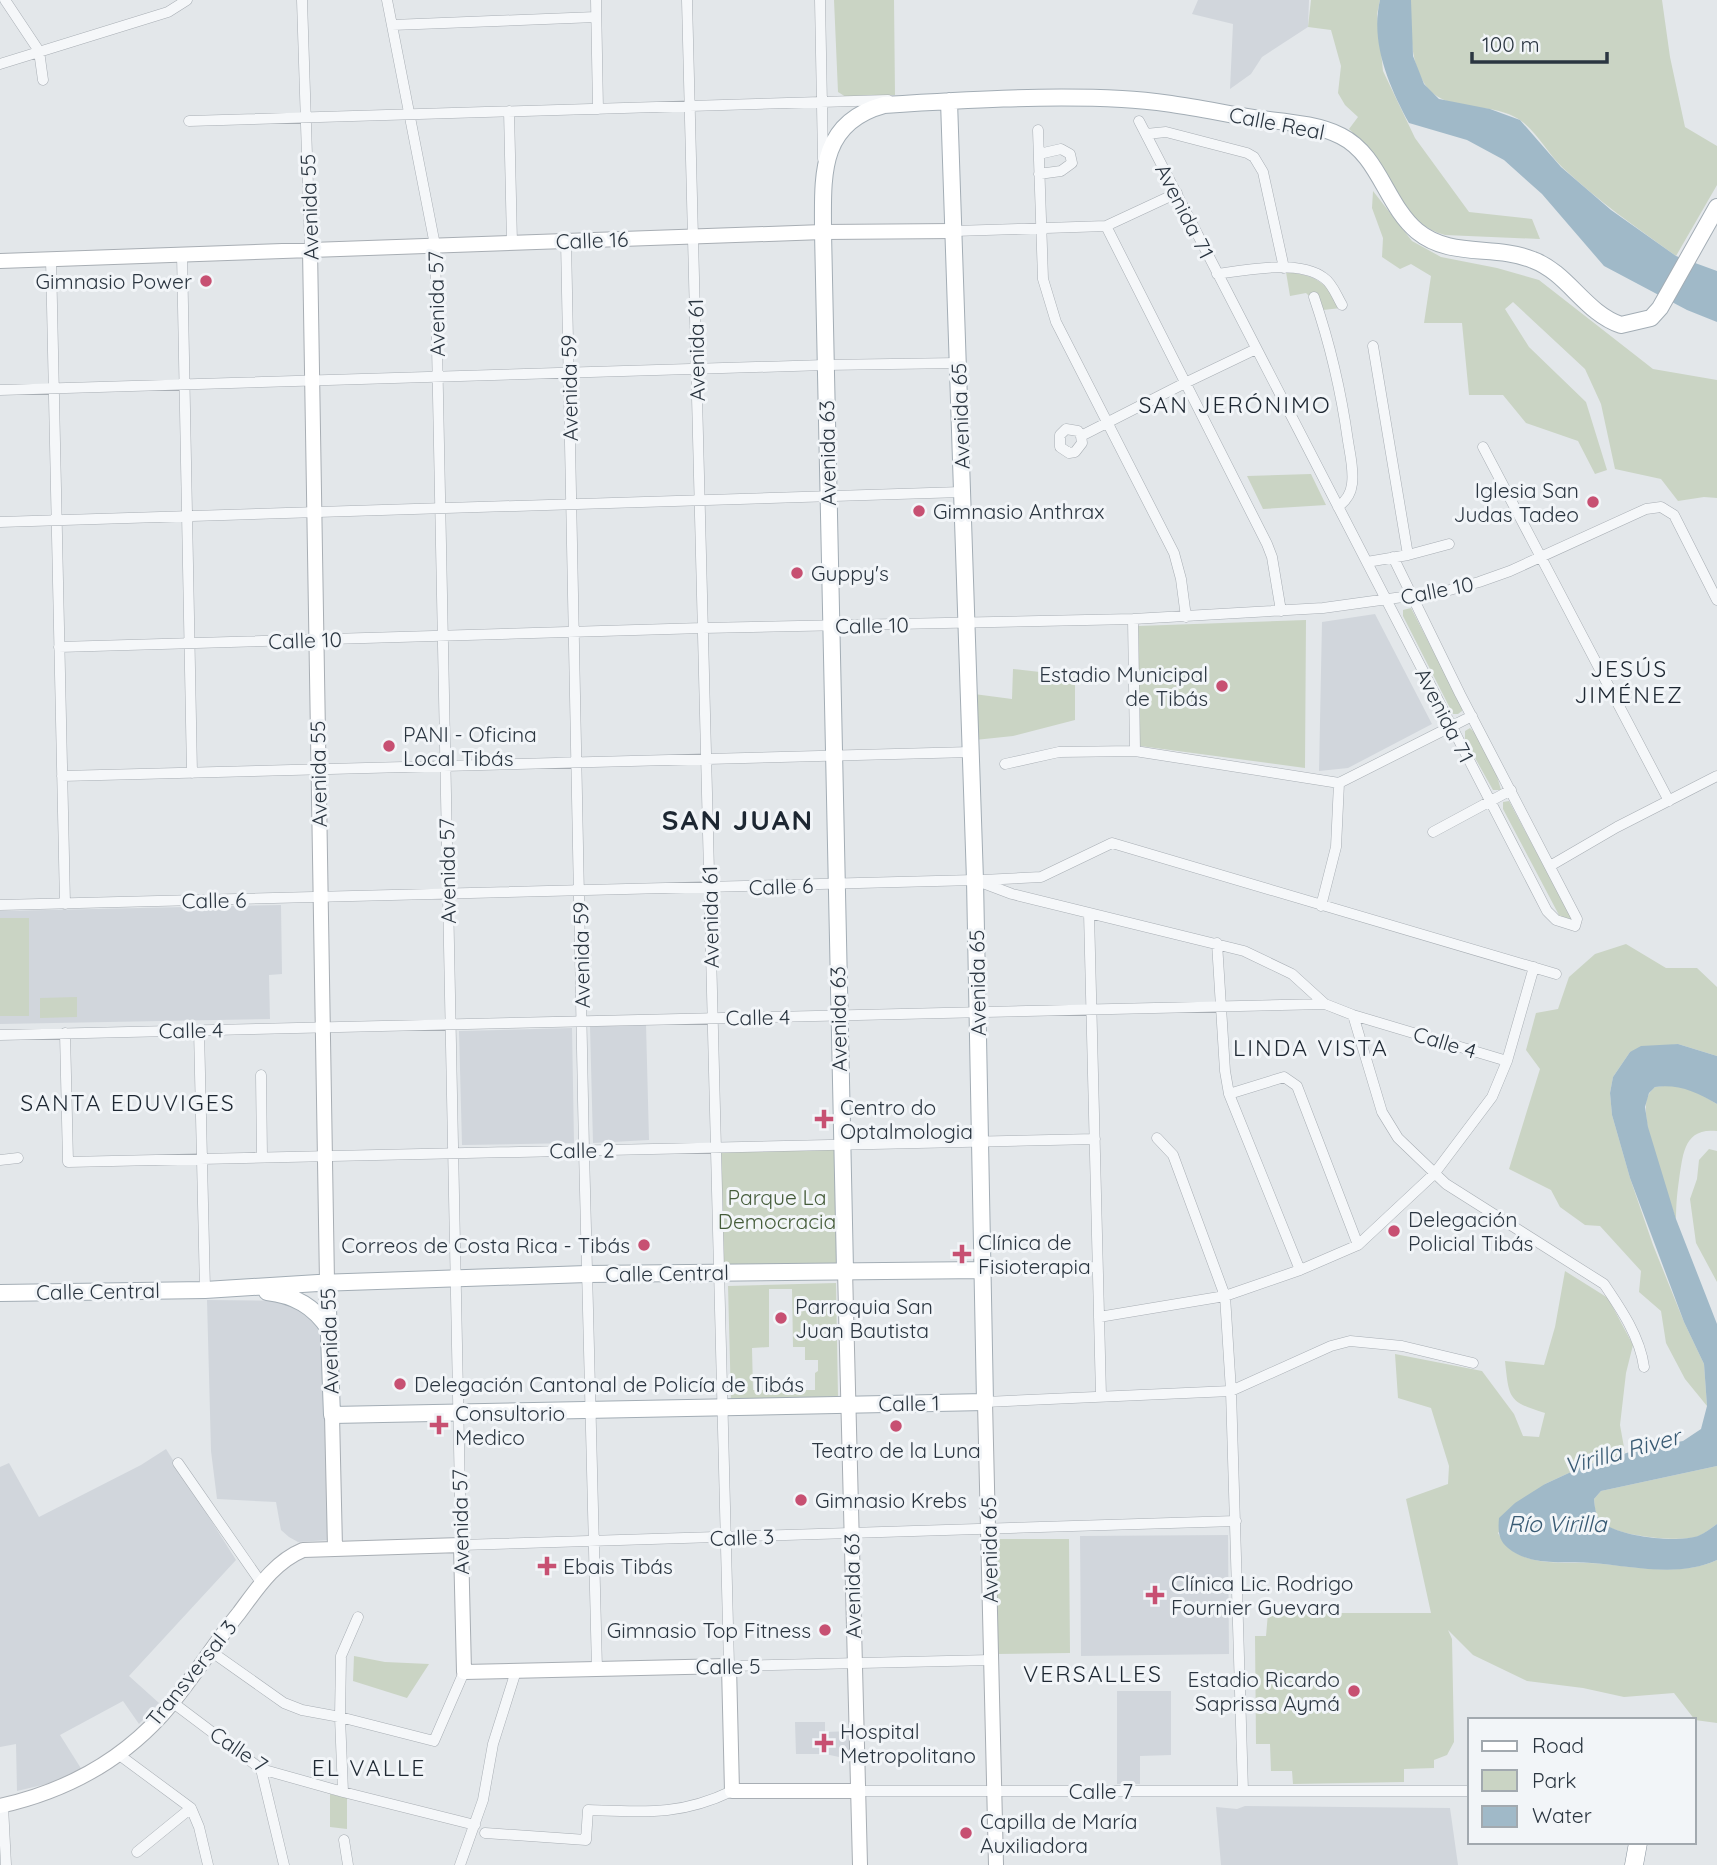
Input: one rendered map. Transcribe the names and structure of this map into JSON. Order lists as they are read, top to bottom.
{
  "streets": {
    "main road": [
      "Calle Real",
      "Avenida 55",
      "Avenida 65",
      "Avenida 63",
      "Calle Central",
      "Calle 1"
    ],
    "street": [
      "Avenida 71",
      "Calle 16",
      "Avenida 57",
      "Avenida 61",
      "Avenida 59",
      "Calle 10",
      "Calle 6",
      "Calle 4",
      "Calle 2",
      "Calle 3",
      "Calle 5",
      "Transversal 3",
      "Calle 7"
    ]
  },
  "crossings": [
    ["Calle Real", "Avenida 65"],
    ["Calle Real", "Avenida 63"],
    ["Avenida 55", "Calle 16"],
    ["Avenida 55", "Calle 10"],
    ["Avenida 55", "Calle 6"],
    ["Avenida 55", "Calle 4"],
    ["Avenida 55", "Calle 2"],
    ["Avenida 55", "Calle Central"],
    ["Avenida 55", "Calle 1"],
    ["Avenida 55", "Calle 3"],
    ["Avenida 71", "Calle 16"],
    ["Avenida 71", "Calle 10"],
    ["Calle 16", "Avenida 57"],
    ["Calle 16", "Avenida 61"],
    ["Calle 16", "Avenida 59"],
    ["Calle 16", "Avenida 65"],
    ["Calle 16", "Avenida 63"],
    ["Avenida 57", "Calle 10"],
    ["Avenida 57", "Calle 6"],
    ["Avenida 57", "Calle 4"],
    ["Avenida 57", "Calle 2"],
    ["Avenida 57", "Calle Central"],
    ["Avenida 57", "Calle 1"],
    ["Avenida 57", "Calle 3"],
    ["Avenida 57", "Calle 5"],
    ["Avenida 61", "Calle 10"],
    ["Avenida 61", "Calle 6"],
    ["Avenida 61", "Calle 4"],
    ["Avenida 61", "Calle 2"],
    ["Avenida 61", "Calle Central"],
    ["Avenida 61", "Calle 1"],
    ["Avenida 61", "Calle 3"],
    ["Avenida 61", "Calle 5"],
    ["Avenida 59", "Calle 10"],
    ["Avenida 59", "Calle 6"],
    ["Avenida 59", "Calle 4"],
    ["Avenida 59", "Calle 2"],
    ["Avenida 59", "Calle Central"],
    ["Avenida 59", "Calle 1"],
    ["Avenida 59", "Calle 3"],
    ["Avenida 59", "Calle 5"],
    ["Avenida 65", "Avenida 63"],
    ["Avenida 65", "Calle 10"],
    ["Avenida 65", "Calle 6"],
    ["Avenida 65", "Calle 4"],
    ["Avenida 65", "Calle 2"],
    ["Avenida 65", "Calle Central"],
    ["Avenida 65", "Calle 1"],
    ["Avenida 65", "Calle 3"],
    ["Avenida 65", "Calle 5"],
    ["Avenida 65", "Calle 7"],
    ["Avenida 63", "Calle 10"],
    ["Avenida 63", "Calle 6"],
    ["Avenida 63", "Calle 4"],
    ["Avenida 63", "Calle 2"],
    ["Avenida 63", "Calle Central"],
    ["Avenida 63", "Calle 1"],
    ["Avenida 63", "Calle 3"],
    ["Avenida 63", "Calle 5"],
    ["Avenida 63", "Calle 7"],
    ["Calle 6", "Calle 4"],
    ["Calle 4", "Calle 2"],
    ["Calle 3", "Transversal 3"],
    ["Transversal 3", "Calle 7"]
  ],
  "districts": [
    "SAN JERÓNIMO",
    "JESÚS JIMÉNEZ",
    "SAN JUAN",
    "LINDA VISTA",
    "SANTA EDUVIGES",
    "VERSALLES",
    "EL VALLE"
  ],
  "water": ["Virilla River", "Río Virilla"],
  "parks": ["Parque La Democracia"],
  "places": {
    "other": [
      "Gimnasio Power",
      "Iglesia San Judas Tadeo",
      "Gimnasio Anthrax",
      "Guppy's",
      "Estadio Municipal de Tibás",
      "PANI - Oficina Local Tibás",
      "Delegación Policial Tibás",
      "Correos de Costa Rica - Tibás",
      "Parroquia San Juan Bautista",
      "Delegación Cantonal de Policía de Tibás",
      "Teatro de la Luna",
      "Gimnasio Krebs",
      "Gimnasio Top Fitness",
      "Estadio Ricardo Saprissa Aymá",
      "Capilla de María Auxiliadora"
    ],
    "health": [
      "Centro do Optalmologia",
      "Clínica de Fisioterapia",
      "Consultorio Medico",
      "Ebais Tibás",
      "Clínica Lic. Rodrigo Fournier Guevara",
      "Hospital Metropolitano"
    ]
  },
  "legend": ["Road", "Park", "Water"],
  "scale_bar": "100 m"
}
